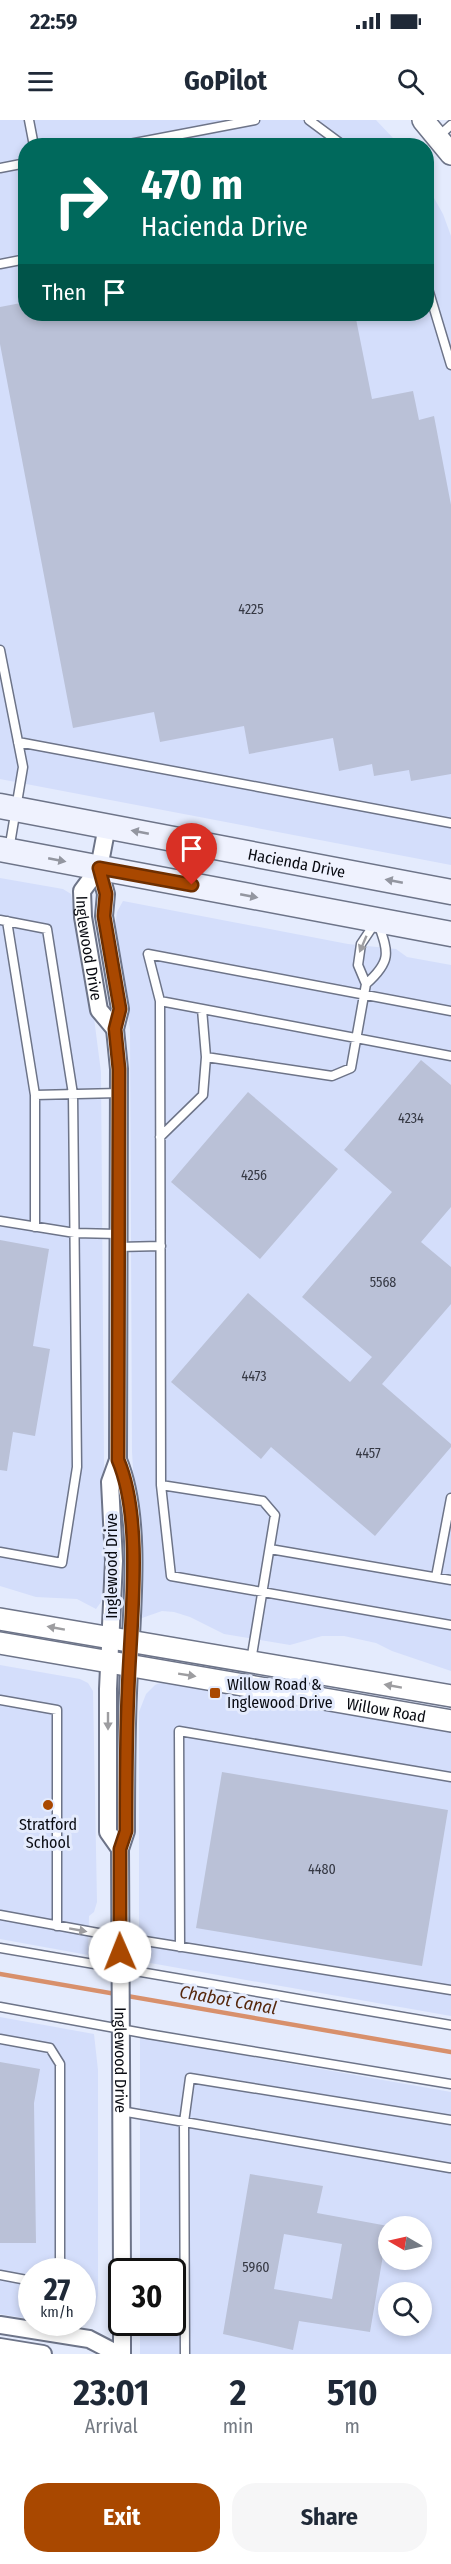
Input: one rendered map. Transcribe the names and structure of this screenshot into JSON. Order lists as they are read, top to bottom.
{
  "streets": {
    "main road": ["Hacienda Drive"],
    "street": ["Inglewood Drive", "Willow Road"]
  },
  "crossings": [
    ["Hacienda Drive", "Inglewood Drive"],
    ["Inglewood Drive", "Willow Road"]
  ],
  "water": ["Chabot Canal"],
  "places": {
    "transit": ["Willow Road & Inglewood Drive"],
    "other": ["Stratford School"]
  },
  "house_numbers": [
    "4225",
    "4234",
    "4256",
    "5568",
    "4473",
    "4457",
    "4480",
    "5960"
  ],
  "north": "left",
  "page": {
    "status": "22:59",
    "header": "GoPilot",
    "turn": ["470 m", "Hacienda Drive"],
    "then": "Then",
    "speed": "27 km/h",
    "limit": "30",
    "eta": [
      "23:01",
      "Arrival",
      "2",
      "min",
      "510",
      "m"
    ],
    "buttons": ["Exit", "Share"]
  }
}
